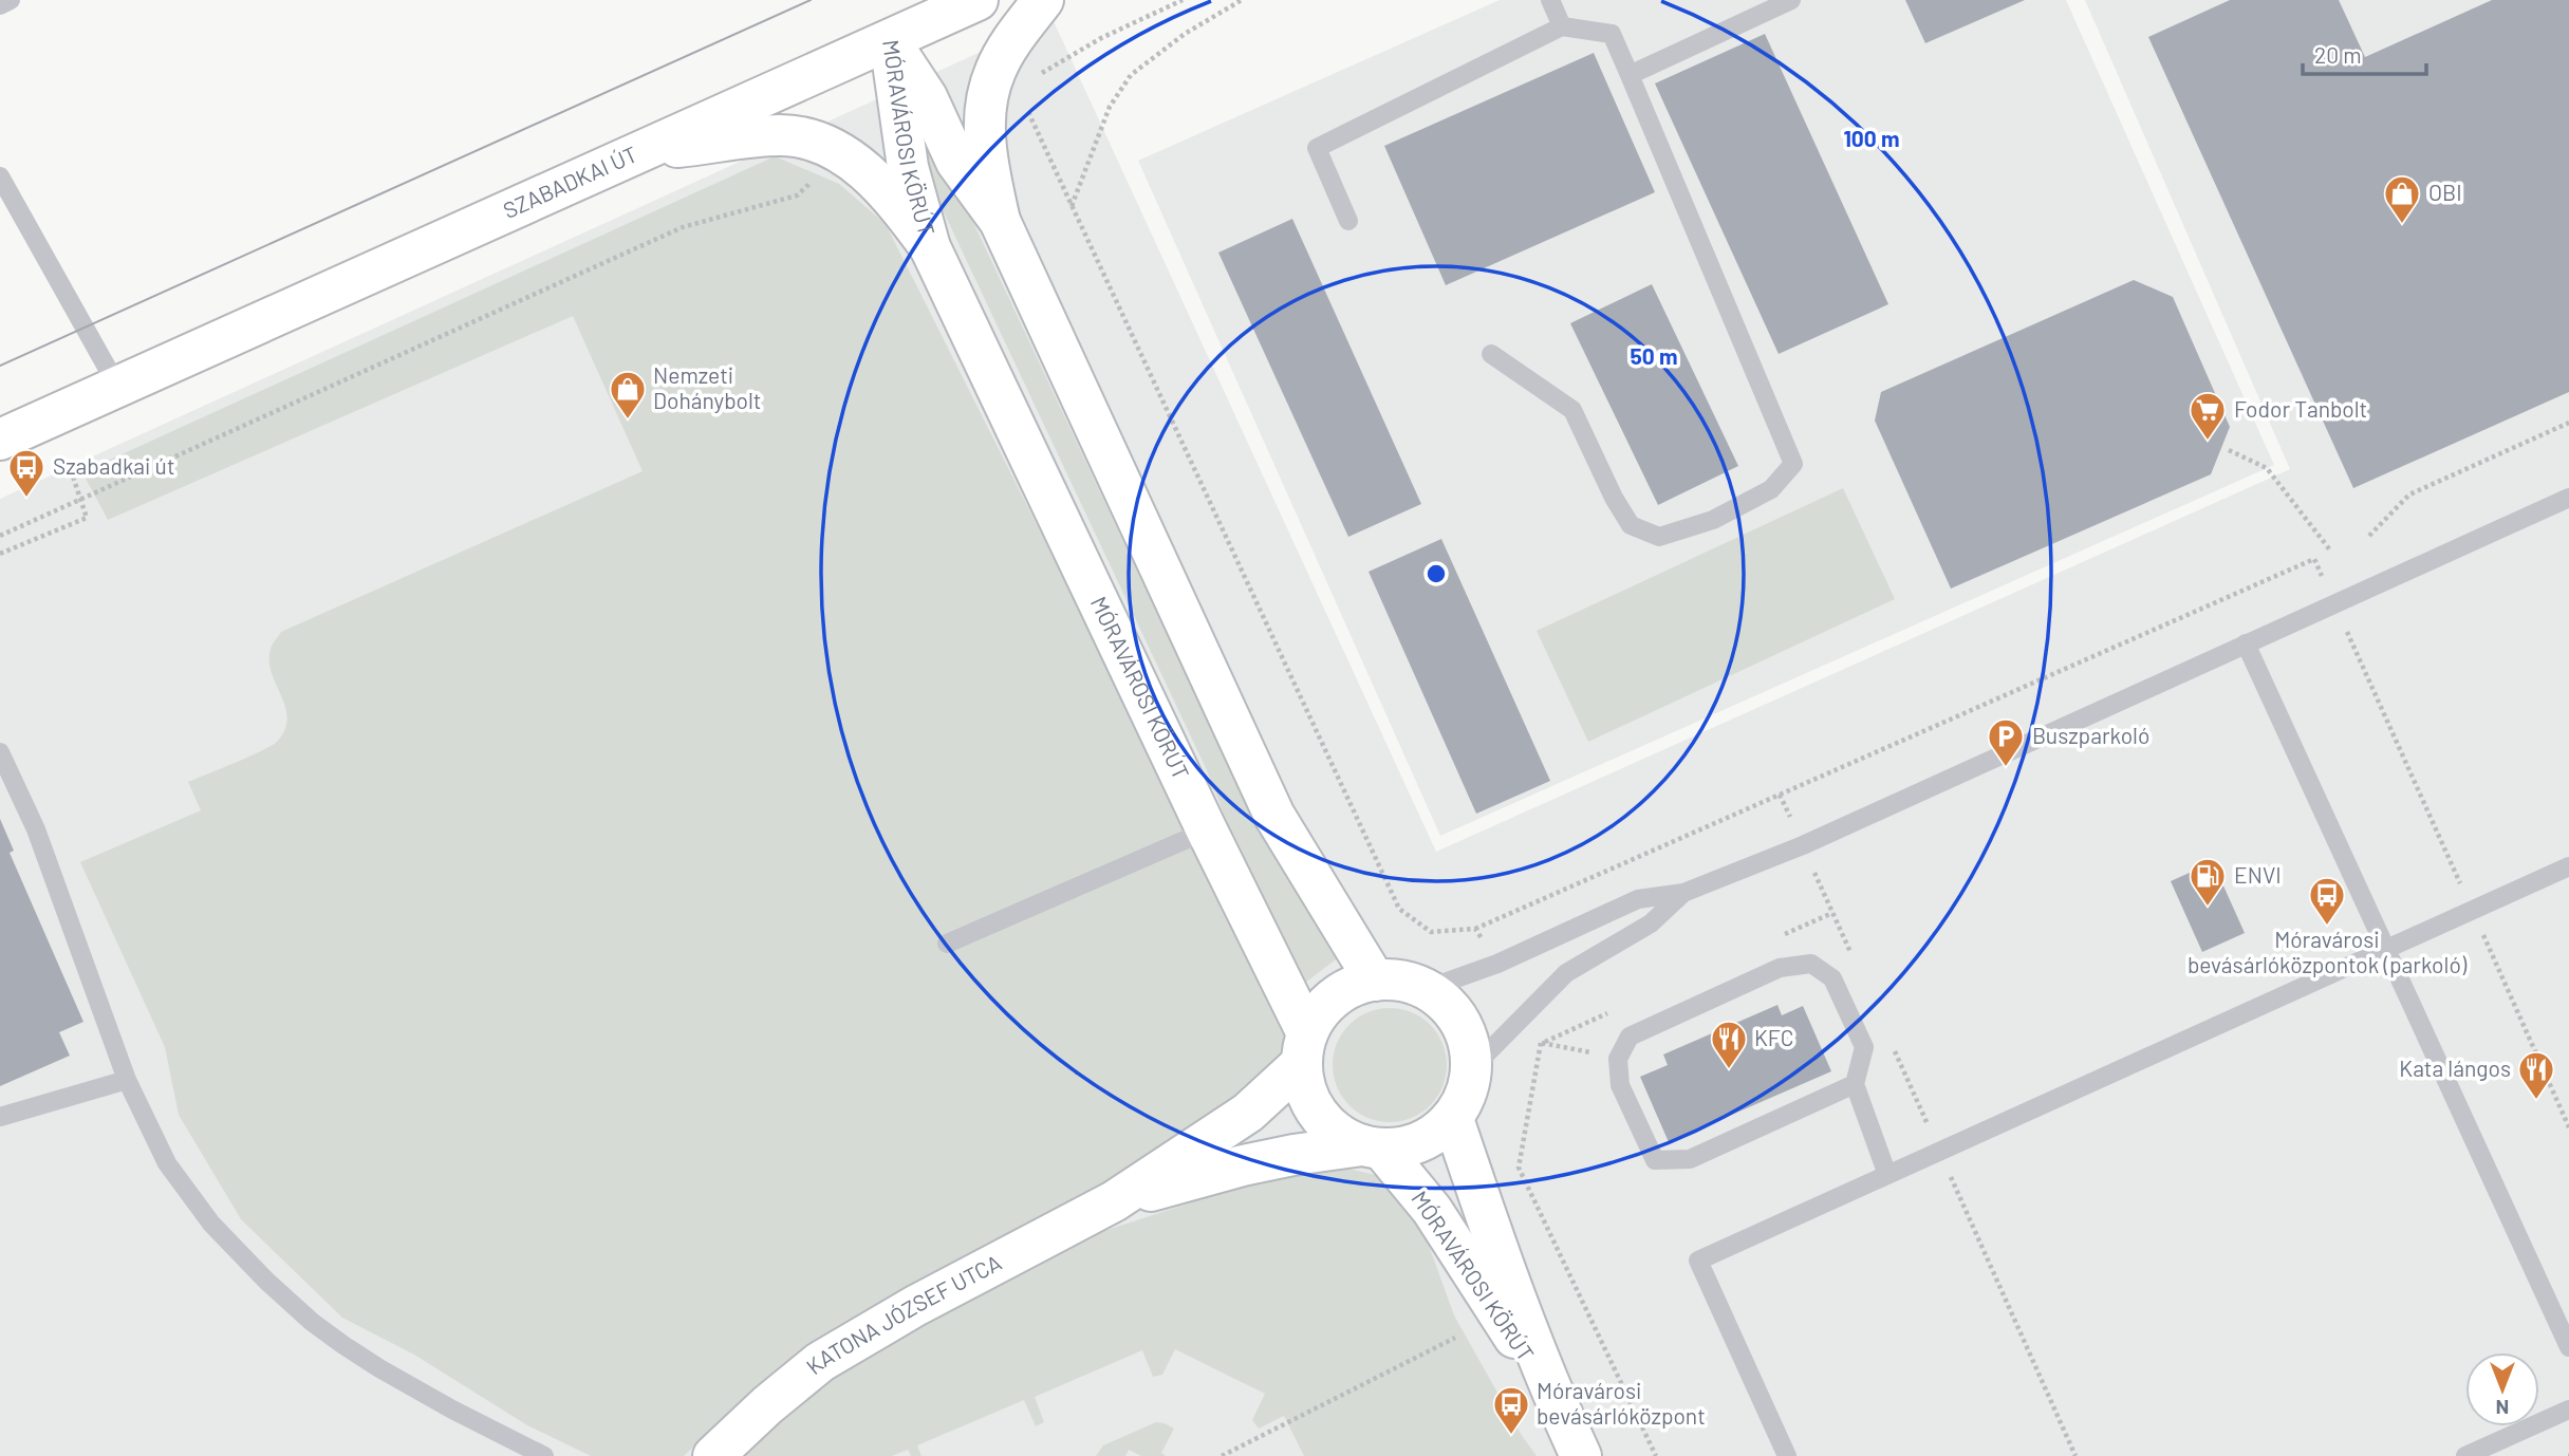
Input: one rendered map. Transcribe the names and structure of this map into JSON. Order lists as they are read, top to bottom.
{
  "streets": {
    "main road": ["MÓRAVÁROSI KÖRÚT", "SZABADKAI ÚT", "KATONA JÓZSEF UTCA"]
  },
  "crossings": [
    ["MÓRAVÁROSI KÖRÚT", "SZABADKAI ÚT"],
    ["MÓRAVÁROSI KÖRÚT", "KATONA JÓZSEF UTCA"]
  ],
  "places": {
    "shop": ["OBI", "Nemzeti Dohánybolt"],
    "supermarket": ["Fodor Tanbolt"],
    "bus stop": ["Szabadkai út", "Móravárosi bevásárlóközpontok (parkoló)", "Móravárosi bevásárlóközpont"],
    "parking": ["Buszparkoló"],
    "fuel station": ["ENVI"],
    "restaurant": ["KFC", "Kata lángos"]
  },
  "scale_bar": "20 m",
  "north": "bottom",
  "rings": ["100 m", "50 m"]
}
